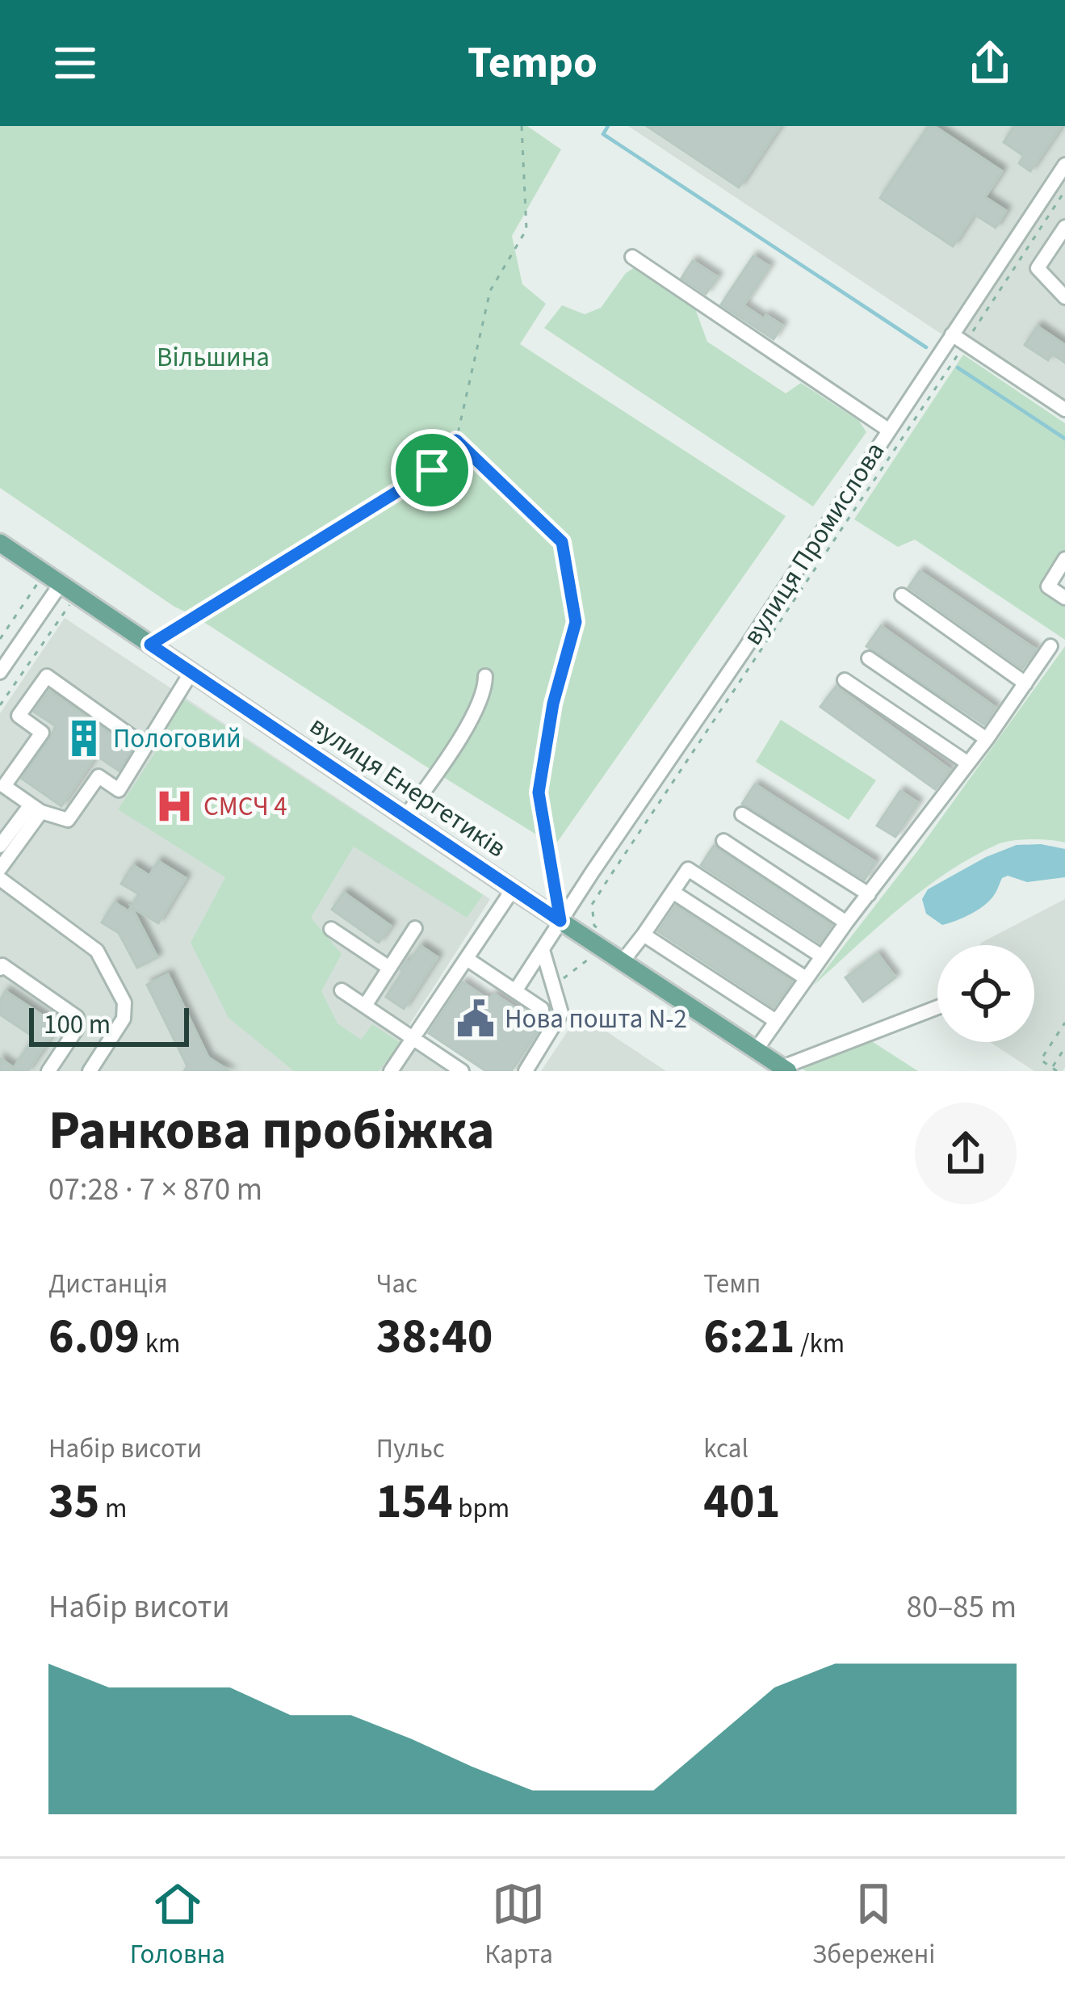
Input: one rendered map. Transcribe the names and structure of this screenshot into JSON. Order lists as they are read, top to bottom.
{
  "streets": {
    "main road": ["вулиця Енергетиків"],
    "street": ["вулиця Промислова"]
  },
  "crossings": [
    ["вулиця Промислова", "вулиця Енергетиків"]
  ],
  "parks": ["Вільшина"],
  "places": {
    "building": ["Пологовий"],
    "hospital": ["СМСЧ 4"],
    "public building": ["Нова пошта N-2"]
  },
  "scale_bar": "100 m",
  "page": {
    "header": "Tempo",
    "scale": "100 m",
    "heading": ["Ранкова пробіжка", "07:28 · 7 × 870 m"],
    "stats": [
      ["Дистанція", "6.09 km"],
      ["Час", "38:40"],
      ["Темп", "6:21 /km"],
      ["Набір висоти", "35 m"],
      ["Пульс", "154 bpm"],
      ["kcal", "401"]
    ],
    "chart": ["Набір висоти", "80–85 m"],
    "tabs": ["Головна", "Карта", "Збережені"]
  }
}
